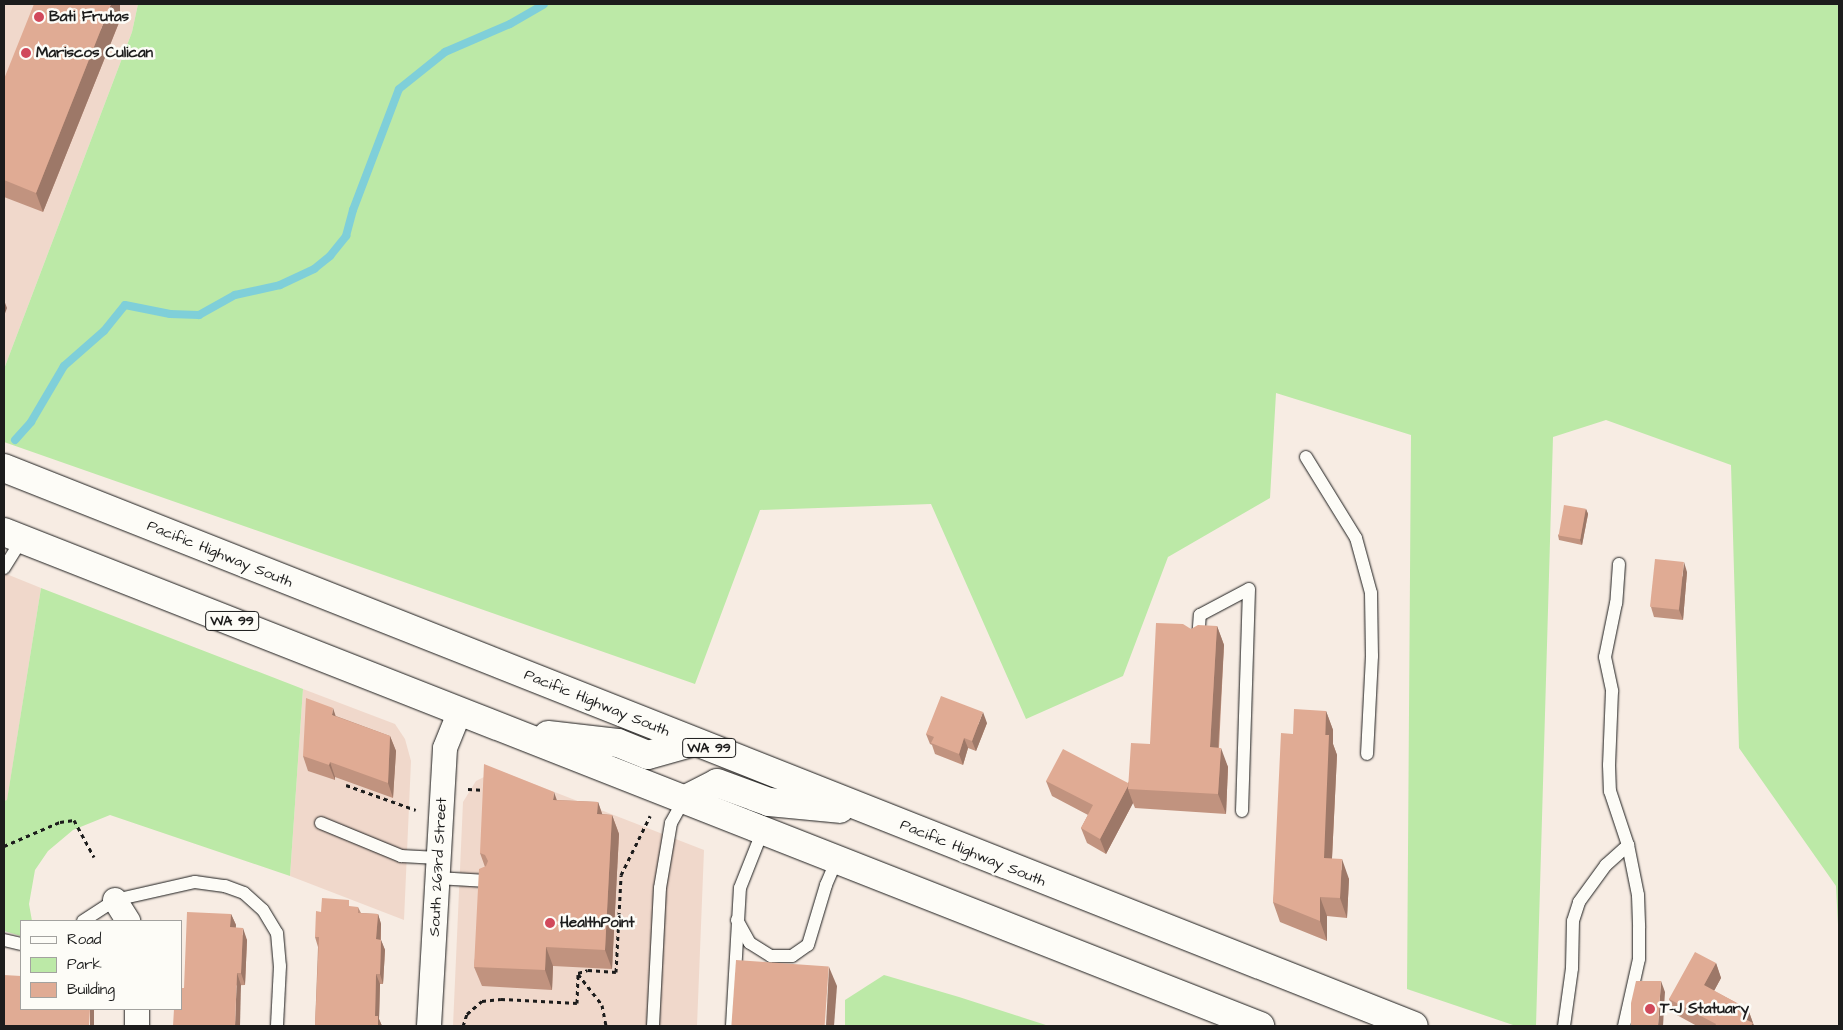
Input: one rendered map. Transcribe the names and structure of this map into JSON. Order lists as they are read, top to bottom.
{
  "streets": {
    "main road": ["Pacific Highway South", "WA 99"],
    "street": ["South 263rd Street"]
  },
  "crossings": [
    ["WA 99", "South 263rd Street"]
  ],
  "places": [
    "Bati Frutas",
    "Mariscos Culican",
    "HealthPoint",
    "T-J Statuary"
  ],
  "legend": ["Road", "Park", "Building"]
}
